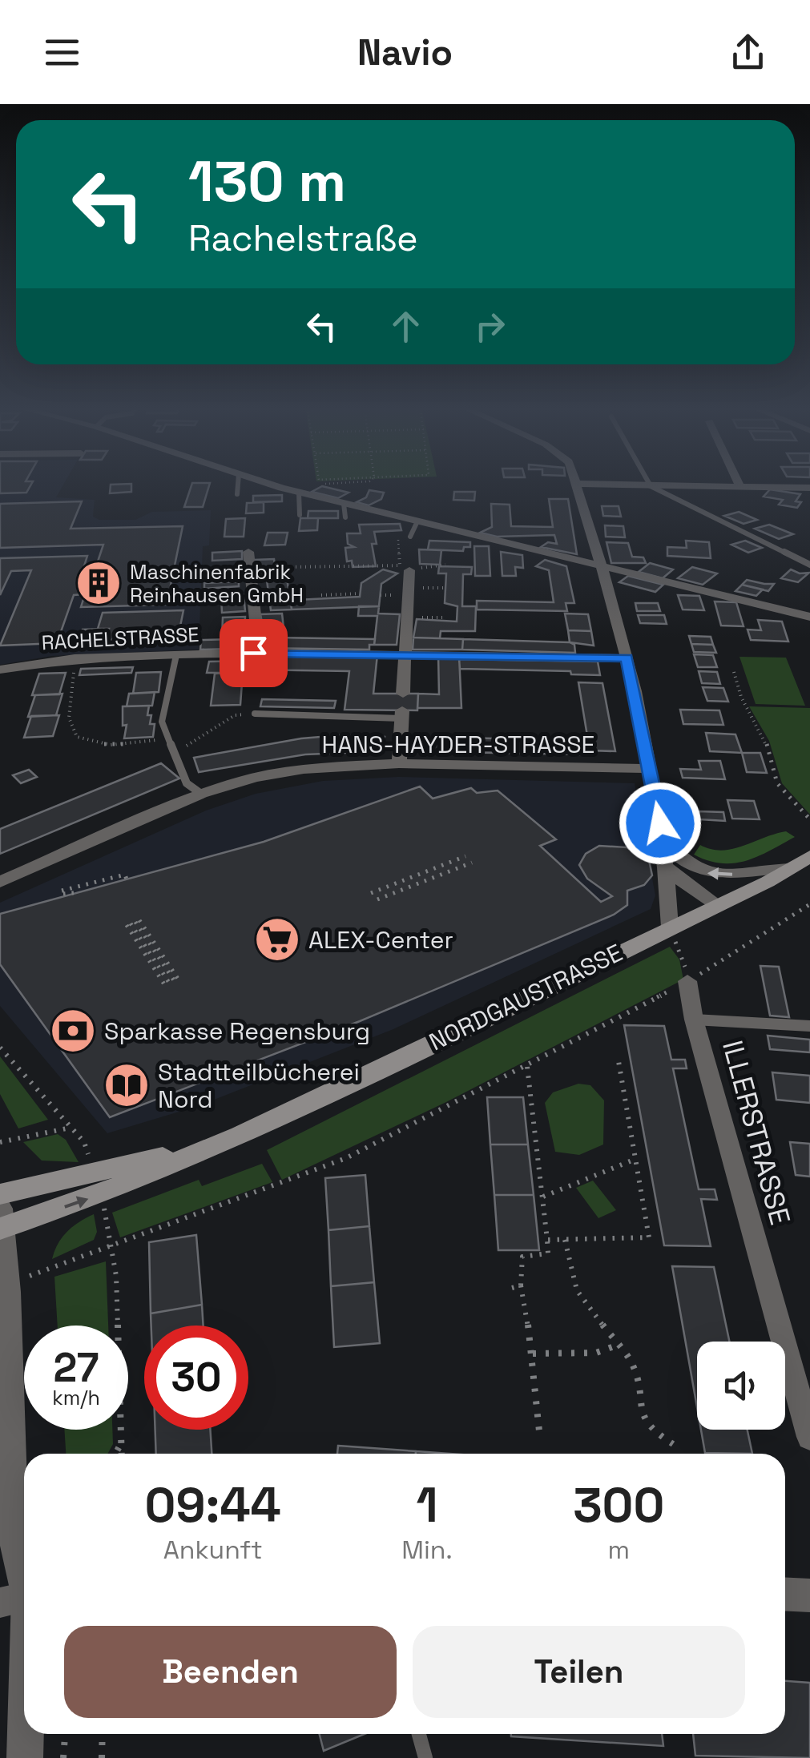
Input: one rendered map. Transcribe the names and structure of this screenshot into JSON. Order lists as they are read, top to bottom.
{
  "streets": {
    "main road": ["NORDGAUSTRASSE"],
    "street": ["RACHELSTRASSE", "HANS-HAYDER-STRASSE", "ILLERSTRASSE"]
  },
  "places": {
    "building": ["Maschinenfabrik Reinhausen GmbH"],
    "supermarket": ["ALEX-Center"],
    "bank": ["Sparkasse Regensburg"],
    "library": ["Stadtteilbücherei Nord"]
  },
  "page": {
    "header": "Navio",
    "turn": ["130 m", "Rachelstraße"],
    "speed": "27 km/h",
    "limit": "30",
    "eta": [
      "09:44",
      "Ankunft",
      "1",
      "Min.",
      "300",
      "m"
    ],
    "buttons": ["Beenden", "Teilen"]
  }
}
